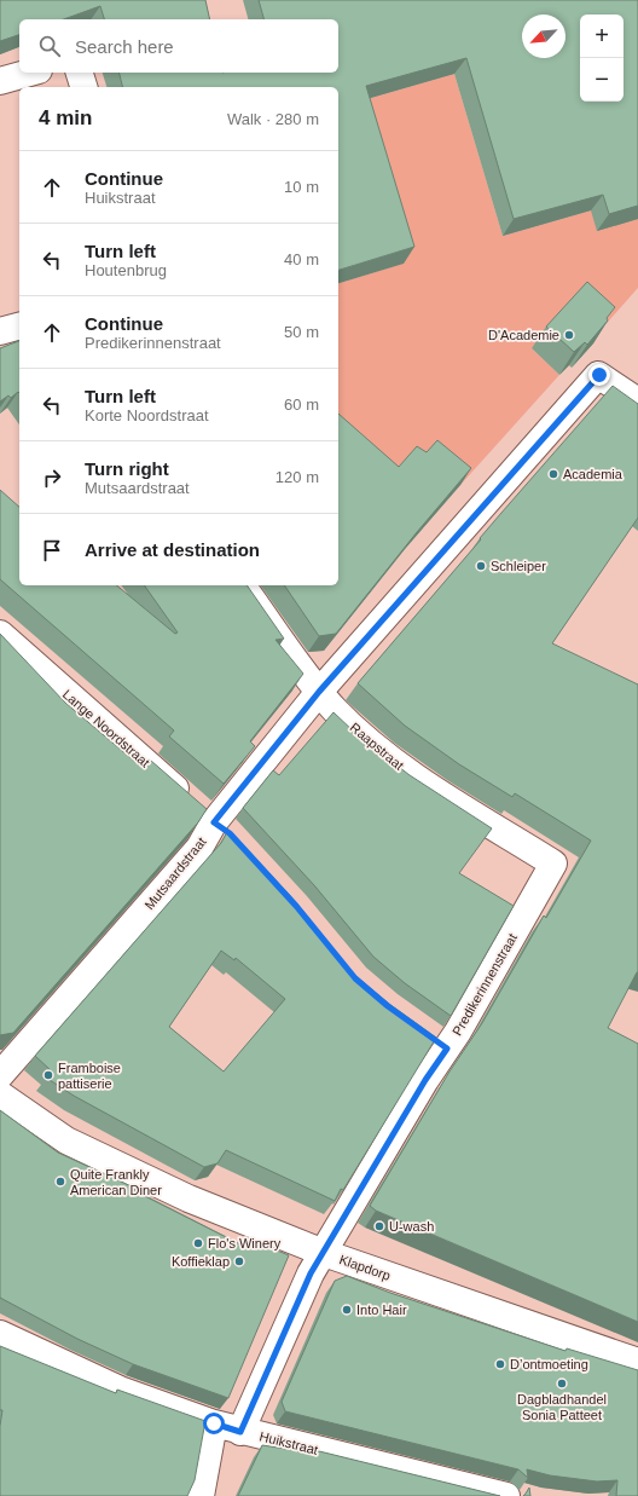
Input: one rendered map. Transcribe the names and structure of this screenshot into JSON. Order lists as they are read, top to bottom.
{
  "streets": {
    "street": [
      "Lange Noordstraat",
      "Raapstraat",
      "Mutsaardstraat",
      "Predikerinnenstraat",
      "Klapdorp",
      "Huikstraat"
    ]
  },
  "crossings": [
    ["Lange Noordstraat", "Mutsaardstraat"],
    ["Raapstraat", "Mutsaardstraat"],
    ["Raapstraat", "Predikerinnenstraat"],
    ["Predikerinnenstraat", "Klapdorp"],
    ["Predikerinnenstraat", "Huikstraat"]
  ],
  "places": [
    "D'Academie",
    "Academia",
    "Schleiper",
    "Framboise pattiserie",
    "Quite Frankly American Diner",
    "U-wash",
    "Flo's Winery",
    "Koffieklap",
    "Into Hair",
    "D’ontmoeting",
    "Dagbladhandel Sonia Patteet"
  ],
  "north": "bottom left",
  "page": {
    "map_buttons": ["+", "−"],
    "search": "Search here",
    "heading": ["4 min", "Walk · 280 m"],
    "list": [
      ["Continue", "Huikstraat", "10 m"],
      ["Turn left", "Houtenbrug", "40 m"],
      ["Continue", "Predikerinnenstraat", "50 m"],
      ["Turn left", "Korte Noordstraat", "60 m"],
      ["Turn right", "Mutsaardstraat", "120 m"],
      "Arrive at destination"
    ]
  }
}
